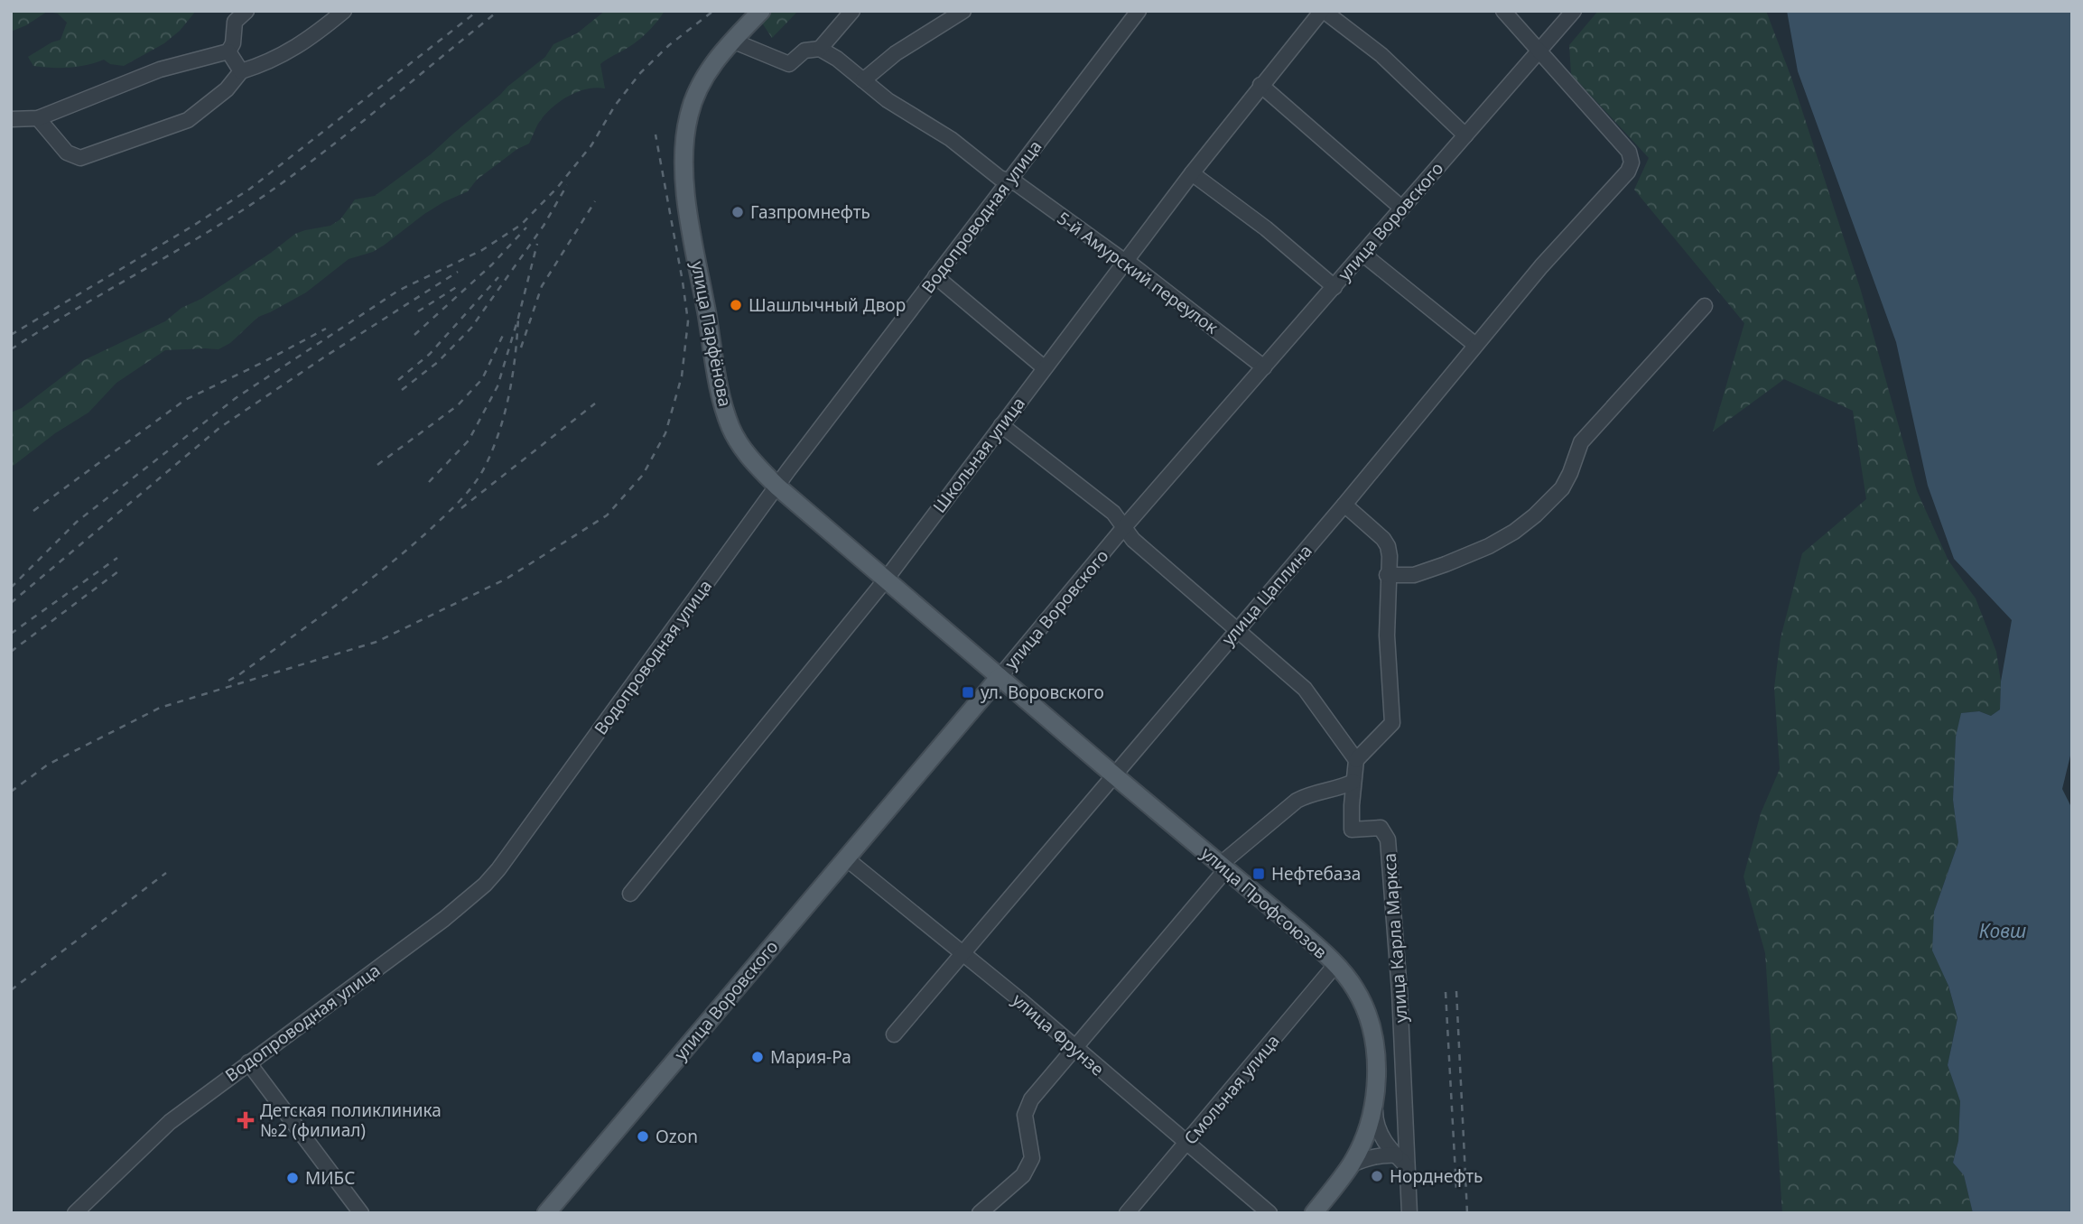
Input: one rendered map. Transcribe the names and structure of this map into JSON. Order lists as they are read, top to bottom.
{
  "streets": {
    "main road": ["улица Воровского", "улица Парфёнова", "улица Профсоюзов"],
    "street": [
      "Водопроводная улица",
      "5-й Амурский переулок",
      "Школьная улица",
      "улица Цаплина",
      "улица Карла Маркса",
      "улица Фрунзе",
      "Смольная улица"
    ]
  },
  "crossings": [
    ["Водопроводная улица", "5-й Амурский переулок"],
    ["Водопроводная улица", "улица Парфёнова"],
    ["улица Воровского", "5-й Амурский переулок"],
    ["улица Воровского", "улица Парфёнова"],
    ["улица Воровского", "улица Цаплина"],
    ["улица Воровского", "улица Профсоюзов"],
    ["улица Воровского", "улица Фрунзе"],
    ["5-й Амурский переулок", "Школьная улица"],
    ["улица Парфёнова", "Школьная улица"],
    ["улица Парфёнова", "улица Профсоюзов"],
    ["улица Цаплина", "улица Профсоюзов"],
    ["улица Цаплина", "улица Фрунзе"],
    ["улица Профсоюзов", "Смольная улица"],
    ["улица Фрунзе", "Смольная улица"]
  ],
  "water": ["Ковш"],
  "places": {
    "other": [
      "Газпромнефть",
      "Шашлычный Двор",
      "Мария-Ра",
      "Ozon",
      "Норднефть",
      "МИБС"
    ],
    "transit": ["ул. Воровского", "Нефтебаза"],
    "health": ["Детская поликлиника №2 (филиал)"]
  }
}
